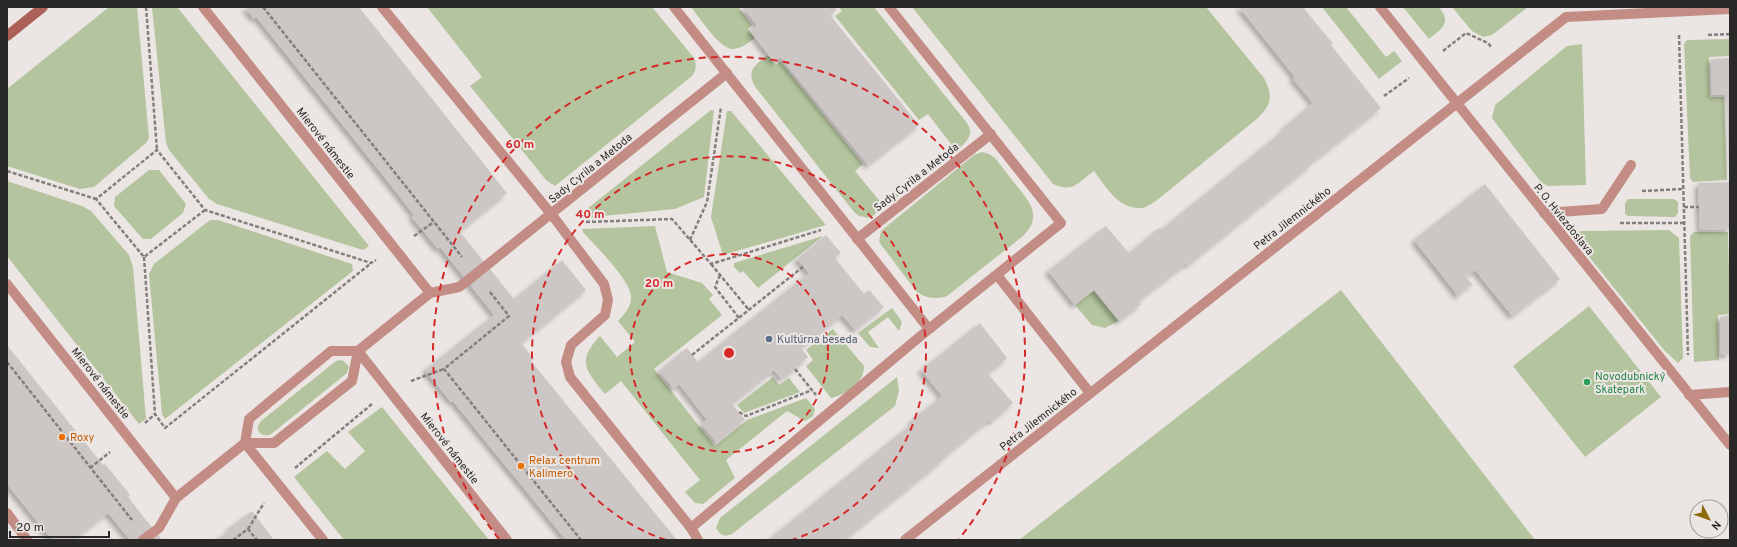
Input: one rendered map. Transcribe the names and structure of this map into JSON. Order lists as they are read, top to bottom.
{
  "streets": {
    "street": [
      "Mierové námestie",
      "Sady Cyrila a Metoda",
      "Petra Jilemnického",
      "P. O. Hviezdoslava"
    ]
  },
  "crossings": [
    ["Mierové námestie", "Sady Cyrila a Metoda"],
    ["Petra Jilemnického", "P. O. Hviezdoslava"]
  ],
  "places": [
    "Kultúrna beseda",
    "Novodubnický Skatepark",
    "Roxy",
    "Relax centrum Kalimero"
  ],
  "scale_bar": "20 m",
  "north": "bottom right",
  "rings": ["60 m", "40 m", "20 m"]
}
